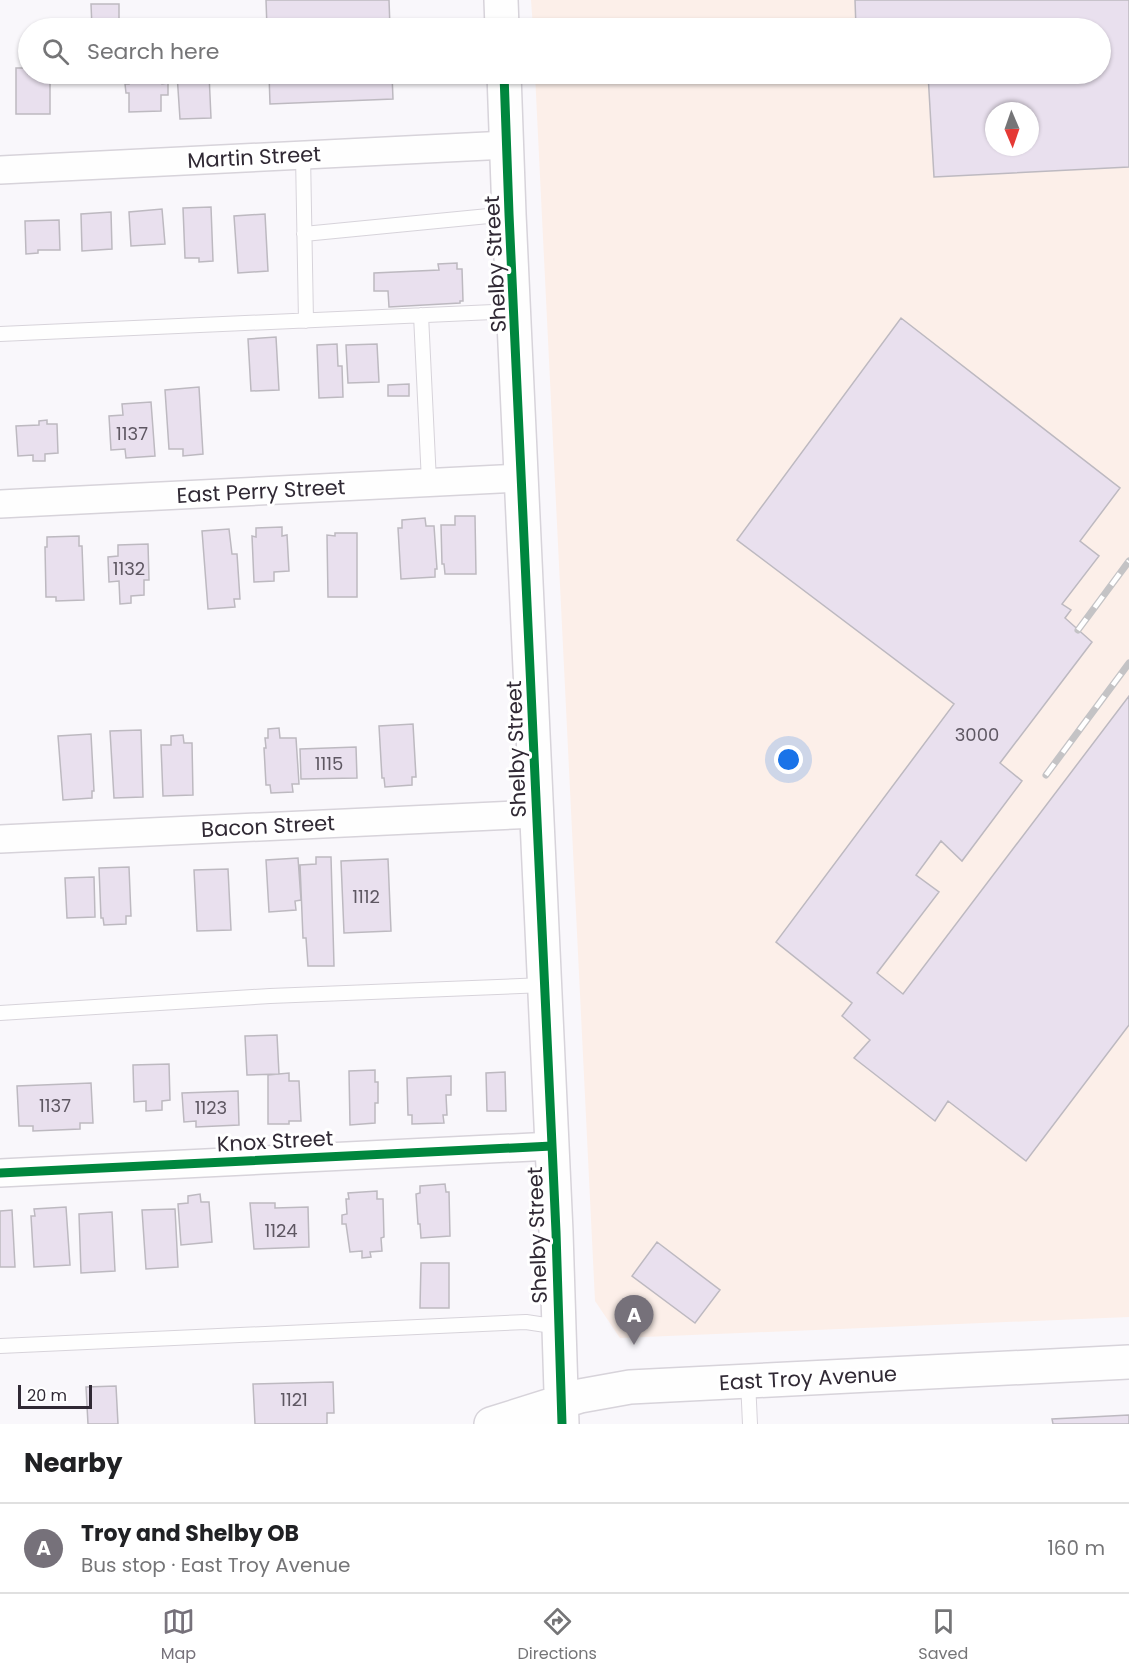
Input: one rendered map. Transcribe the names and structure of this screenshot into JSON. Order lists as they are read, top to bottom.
{
  "streets": {
    "main road": ["Shelby Street", "East Troy Avenue"],
    "street": [
      "Martin Street",
      "East Perry Street",
      "Bacon Street",
      "Knox Street"
    ]
  },
  "crossings": [
    ["Martin Street", "Shelby Street"],
    ["Shelby Street", "East Perry Street"],
    ["Shelby Street", "Bacon Street"],
    ["Shelby Street", "Knox Street"],
    ["Shelby Street", "East Troy Avenue"]
  ],
  "house_numbers": [
    "1137",
    "1132",
    "3000",
    "1115",
    "1112",
    "1137",
    "1123",
    "1124",
    "1121"
  ],
  "scale_bar": "20 m",
  "north": "bottom",
  "page": {
    "search": "Search here",
    "pins": "A",
    "scale": "20 m",
    "heading": "Nearby",
    "list": [
      {
        "mark": "A",
        "name": "Troy and Shelby OB",
        "note": "Bus stop · East Troy Avenue",
        "value": "160 m"
      }
    ],
    "nav": ["Map", "Directions", "Saved"]
  }
}
